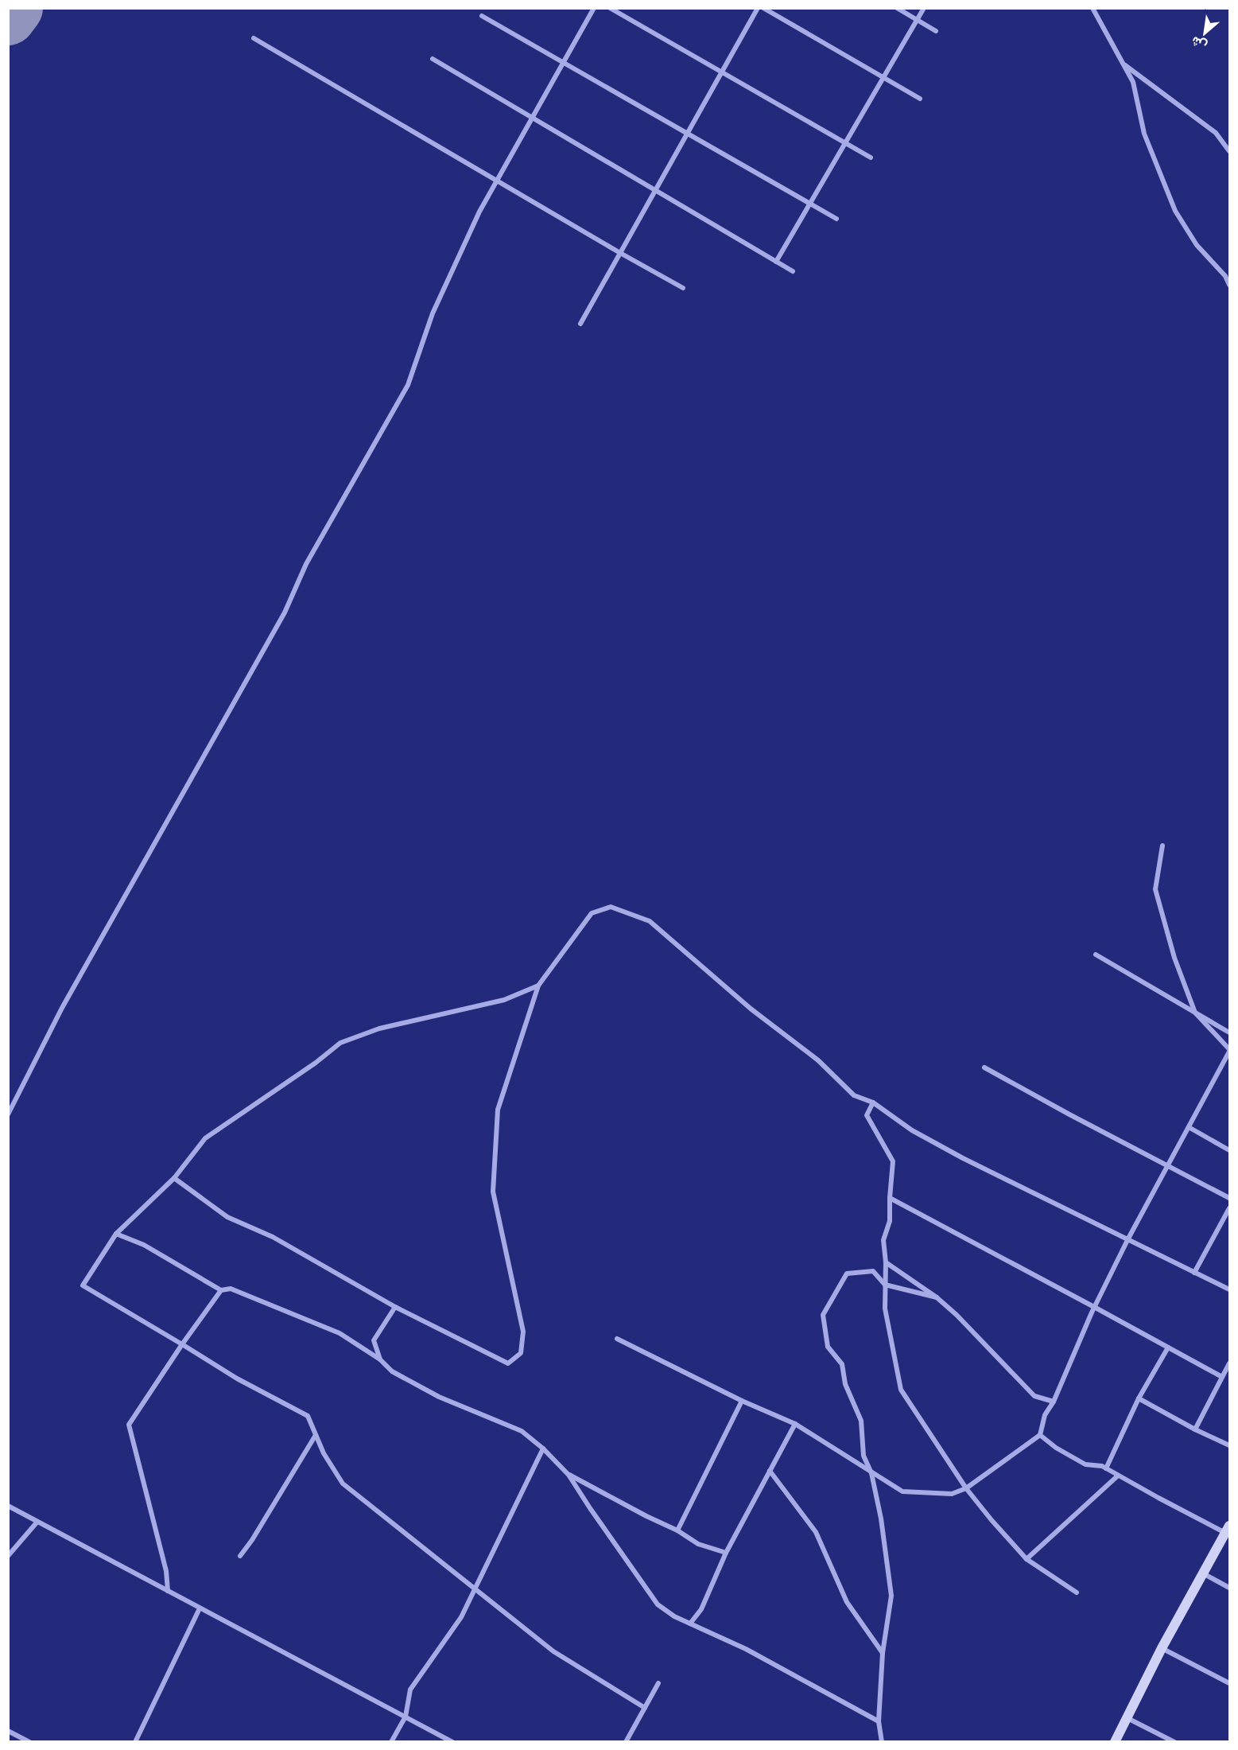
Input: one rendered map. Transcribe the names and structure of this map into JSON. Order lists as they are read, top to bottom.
{
  "north": "bottom left"
}
